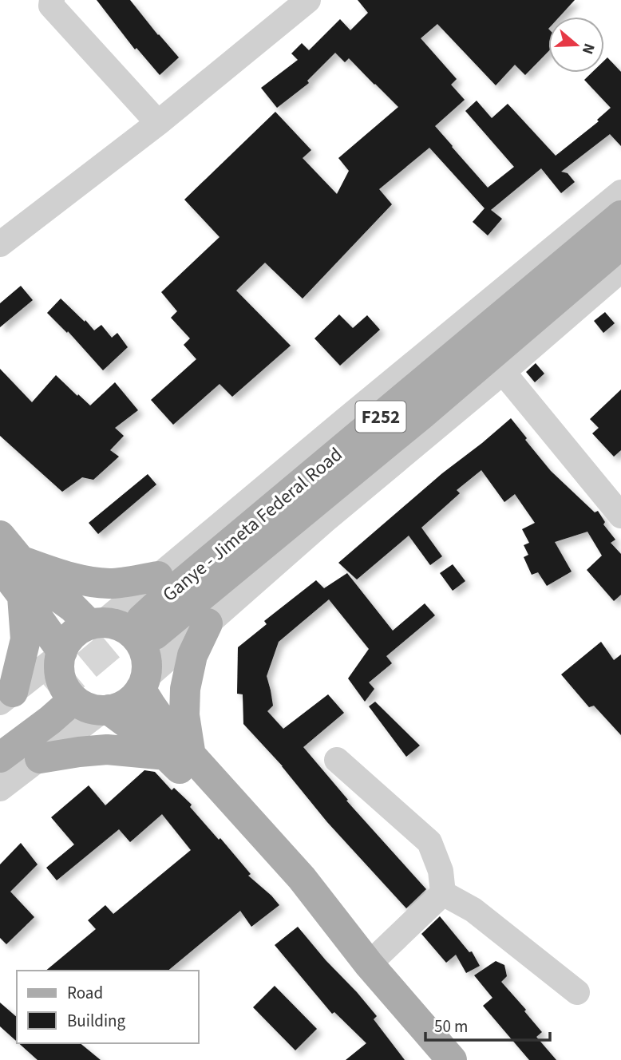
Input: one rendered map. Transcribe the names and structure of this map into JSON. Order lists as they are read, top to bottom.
{
  "streets": {
    "main road": ["F252", "Ganye - Jimeta Federal Road"]
  },
  "legend": ["Road", "Building"],
  "scale_bar": "50 m",
  "north": "right"
}
